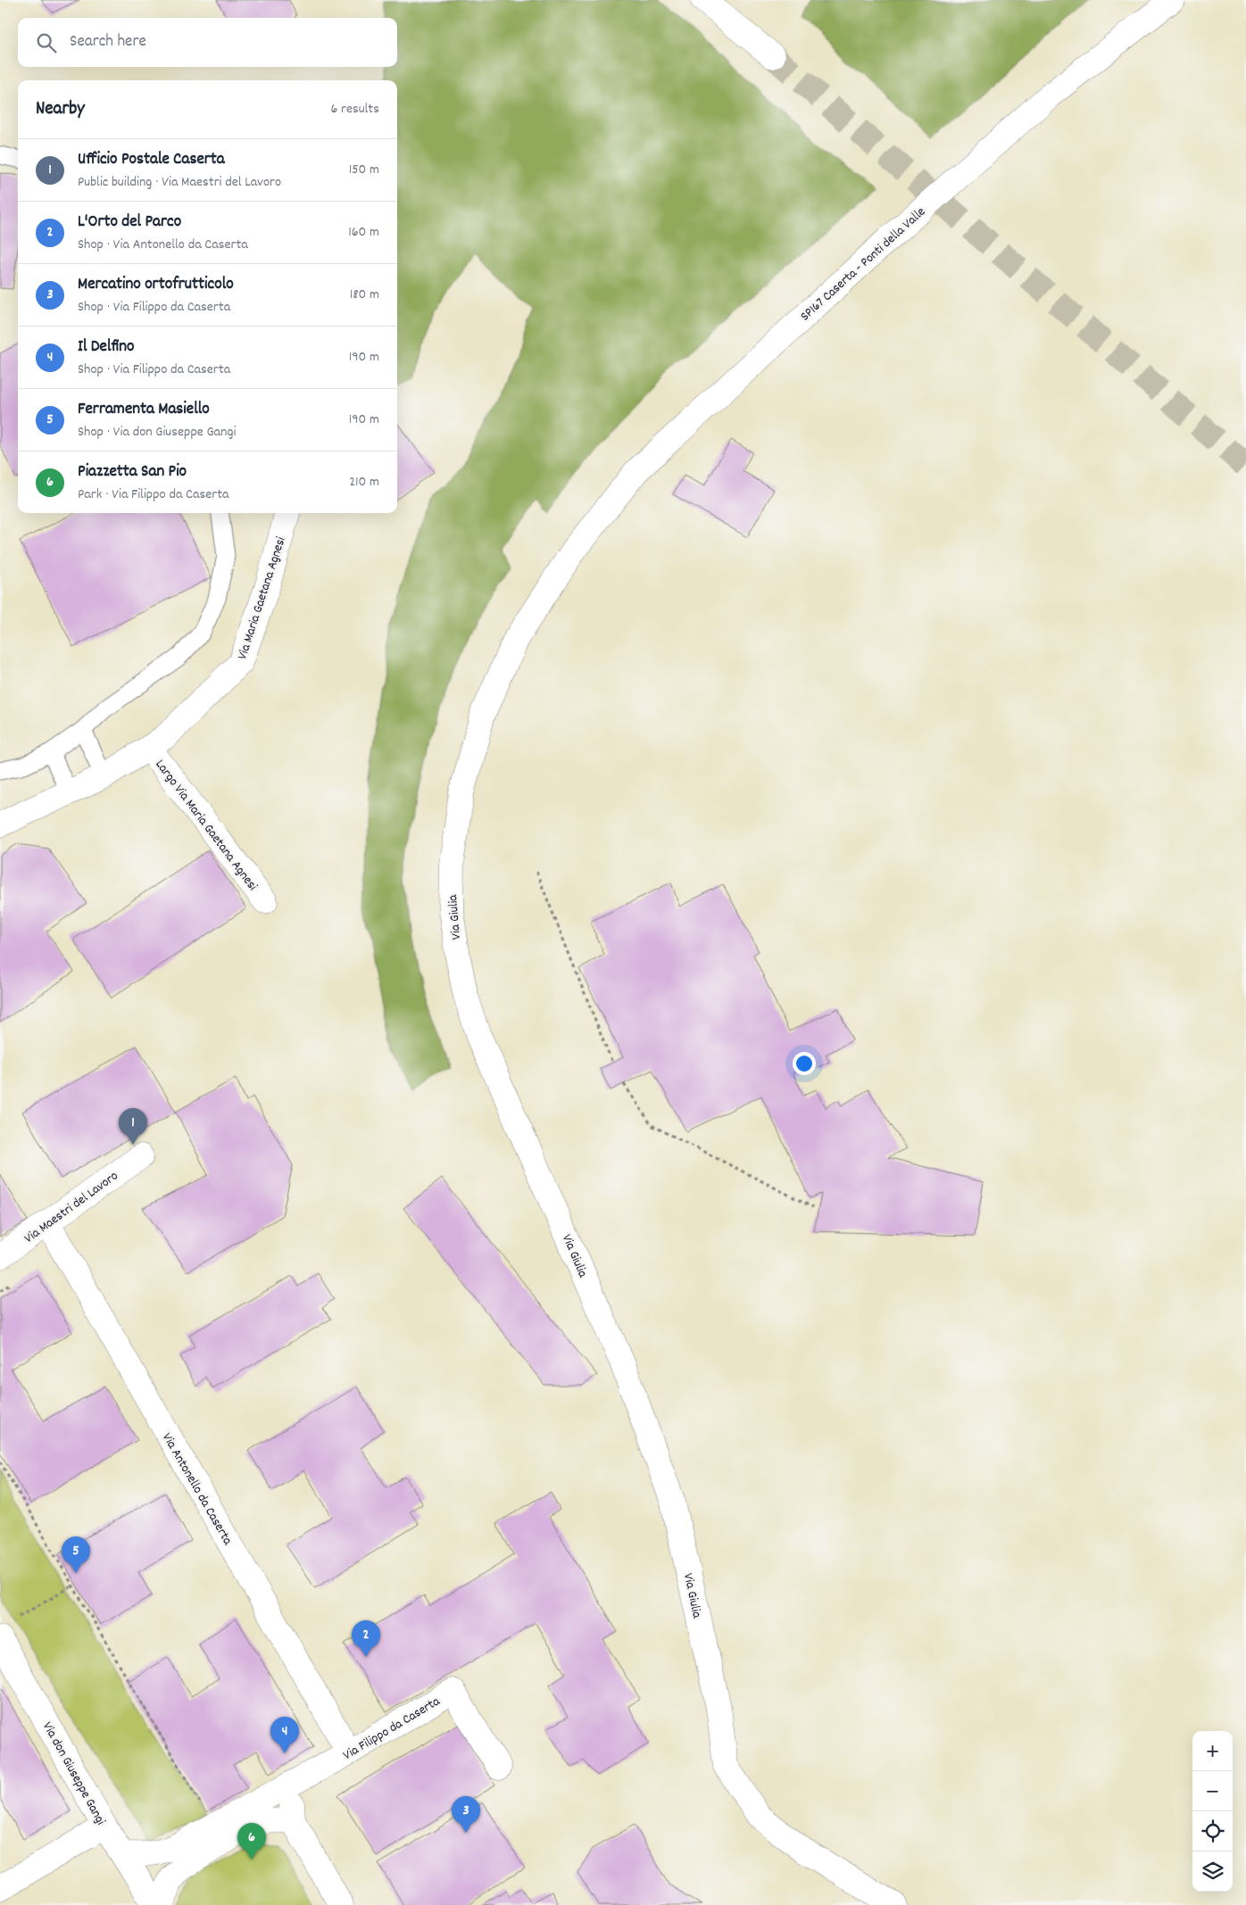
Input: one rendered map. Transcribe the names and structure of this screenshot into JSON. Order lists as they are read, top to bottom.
{
  "streets": {
    "main road": [
      "SP167 Caserta - Ponti della Valle",
      "Via Maria Gaetana Agnesi",
      "Largo Via Maria Gaetana Agnesi",
      "Via Giulia",
      "Via Maestri del Lavoro",
      "Via Antonello da Caserta",
      "Via Filippo da Caserta",
      "Via don Giuseppe Gangi"
    ]
  },
  "crossings": [
    ["SP167 Caserta - Ponti della Valle", "Via Giulia"],
    ["Via Maria Gaetana Agnesi", "Largo Via Maria Gaetana Agnesi"],
    ["Via Maestri del Lavoro", "Via Antonello da Caserta"],
    ["Via Antonello da Caserta", "Via Filippo da Caserta"],
    ["Via Filippo da Caserta", "Via don Giuseppe Gangi"]
  ],
  "page": {
    "search": "Search here",
    "heading": ["Nearby", "6 results"],
    "list": [
      {
        "mark": "1",
        "name": "Ufficio Postale Caserta",
        "note": "Public building · Via Maestri del Lavoro",
        "value": "150 m"
      },
      {
        "mark": "2",
        "name": "L'Orto del Parco",
        "note": "Shop · Via Antonello da Caserta",
        "value": "160 m"
      },
      {
        "mark": "3",
        "name": "Mercatino ortofrutticolo",
        "note": "Shop · Via Filippo da Caserta",
        "value": "180 m"
      },
      {
        "mark": "4",
        "name": "Il Delfino",
        "note": "Shop · Via Filippo da Caserta",
        "value": "190 m"
      },
      {
        "mark": "5",
        "name": "Ferramenta Masiello",
        "note": "Shop · Via don Giuseppe Gangi",
        "value": "190 m"
      },
      {
        "mark": "6",
        "name": "Piazzetta San Pio",
        "note": "Park · Via Filippo da Caserta",
        "value": "210 m"
      }
    ],
    "pins": [
      "1",
      "5",
      "2",
      "4",
      "3",
      "6"
    ],
    "map_buttons": ["+", "−"]
  }
}
